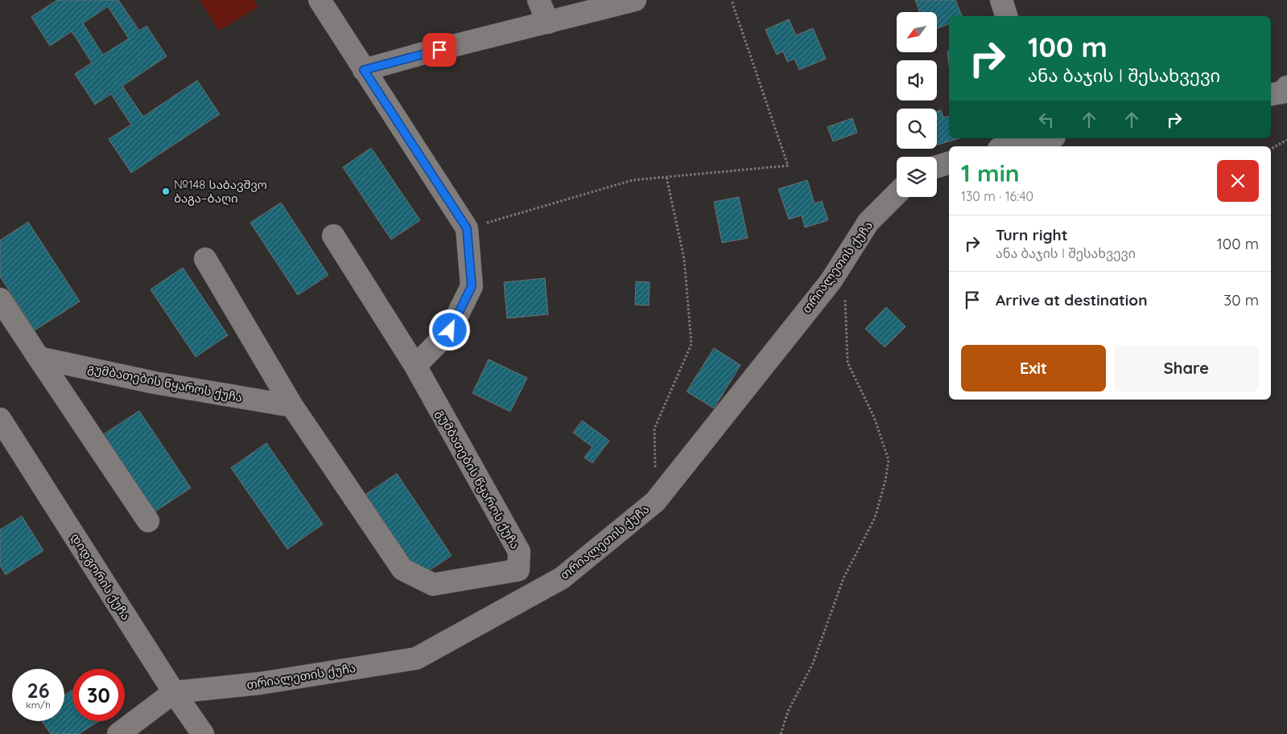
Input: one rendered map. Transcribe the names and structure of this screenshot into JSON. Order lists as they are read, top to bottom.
{
  "streets": {
    "street": ["თრიალეთის ქუჩა", "გუმბათების წყაროს ქუჩა", "დიდგორის ქუჩა"]
  },
  "crossings": [
    ["თრიალეთის ქუჩა", "დიდგორის ქუჩა"]
  ],
  "places": ["№148 საბავშვო ბაგა–ბაღი"],
  "north": "bottom left",
  "page": {
    "turn": ["100 m", "ანა ბაჯის I შესახვევი"],
    "heading": ["1 min", "130 m · 16:40"],
    "list": [
      {
        "name": "Turn right",
        "note": "ანა ბაჯის I შესახვევი",
        "value": "100 m"
      },
      {
        "name": "Arrive at destination",
        "value": "30 m"
      }
    ],
    "buttons": ["Exit", "Share"],
    "speed": "26 km/h",
    "limit": "30"
  }
}
